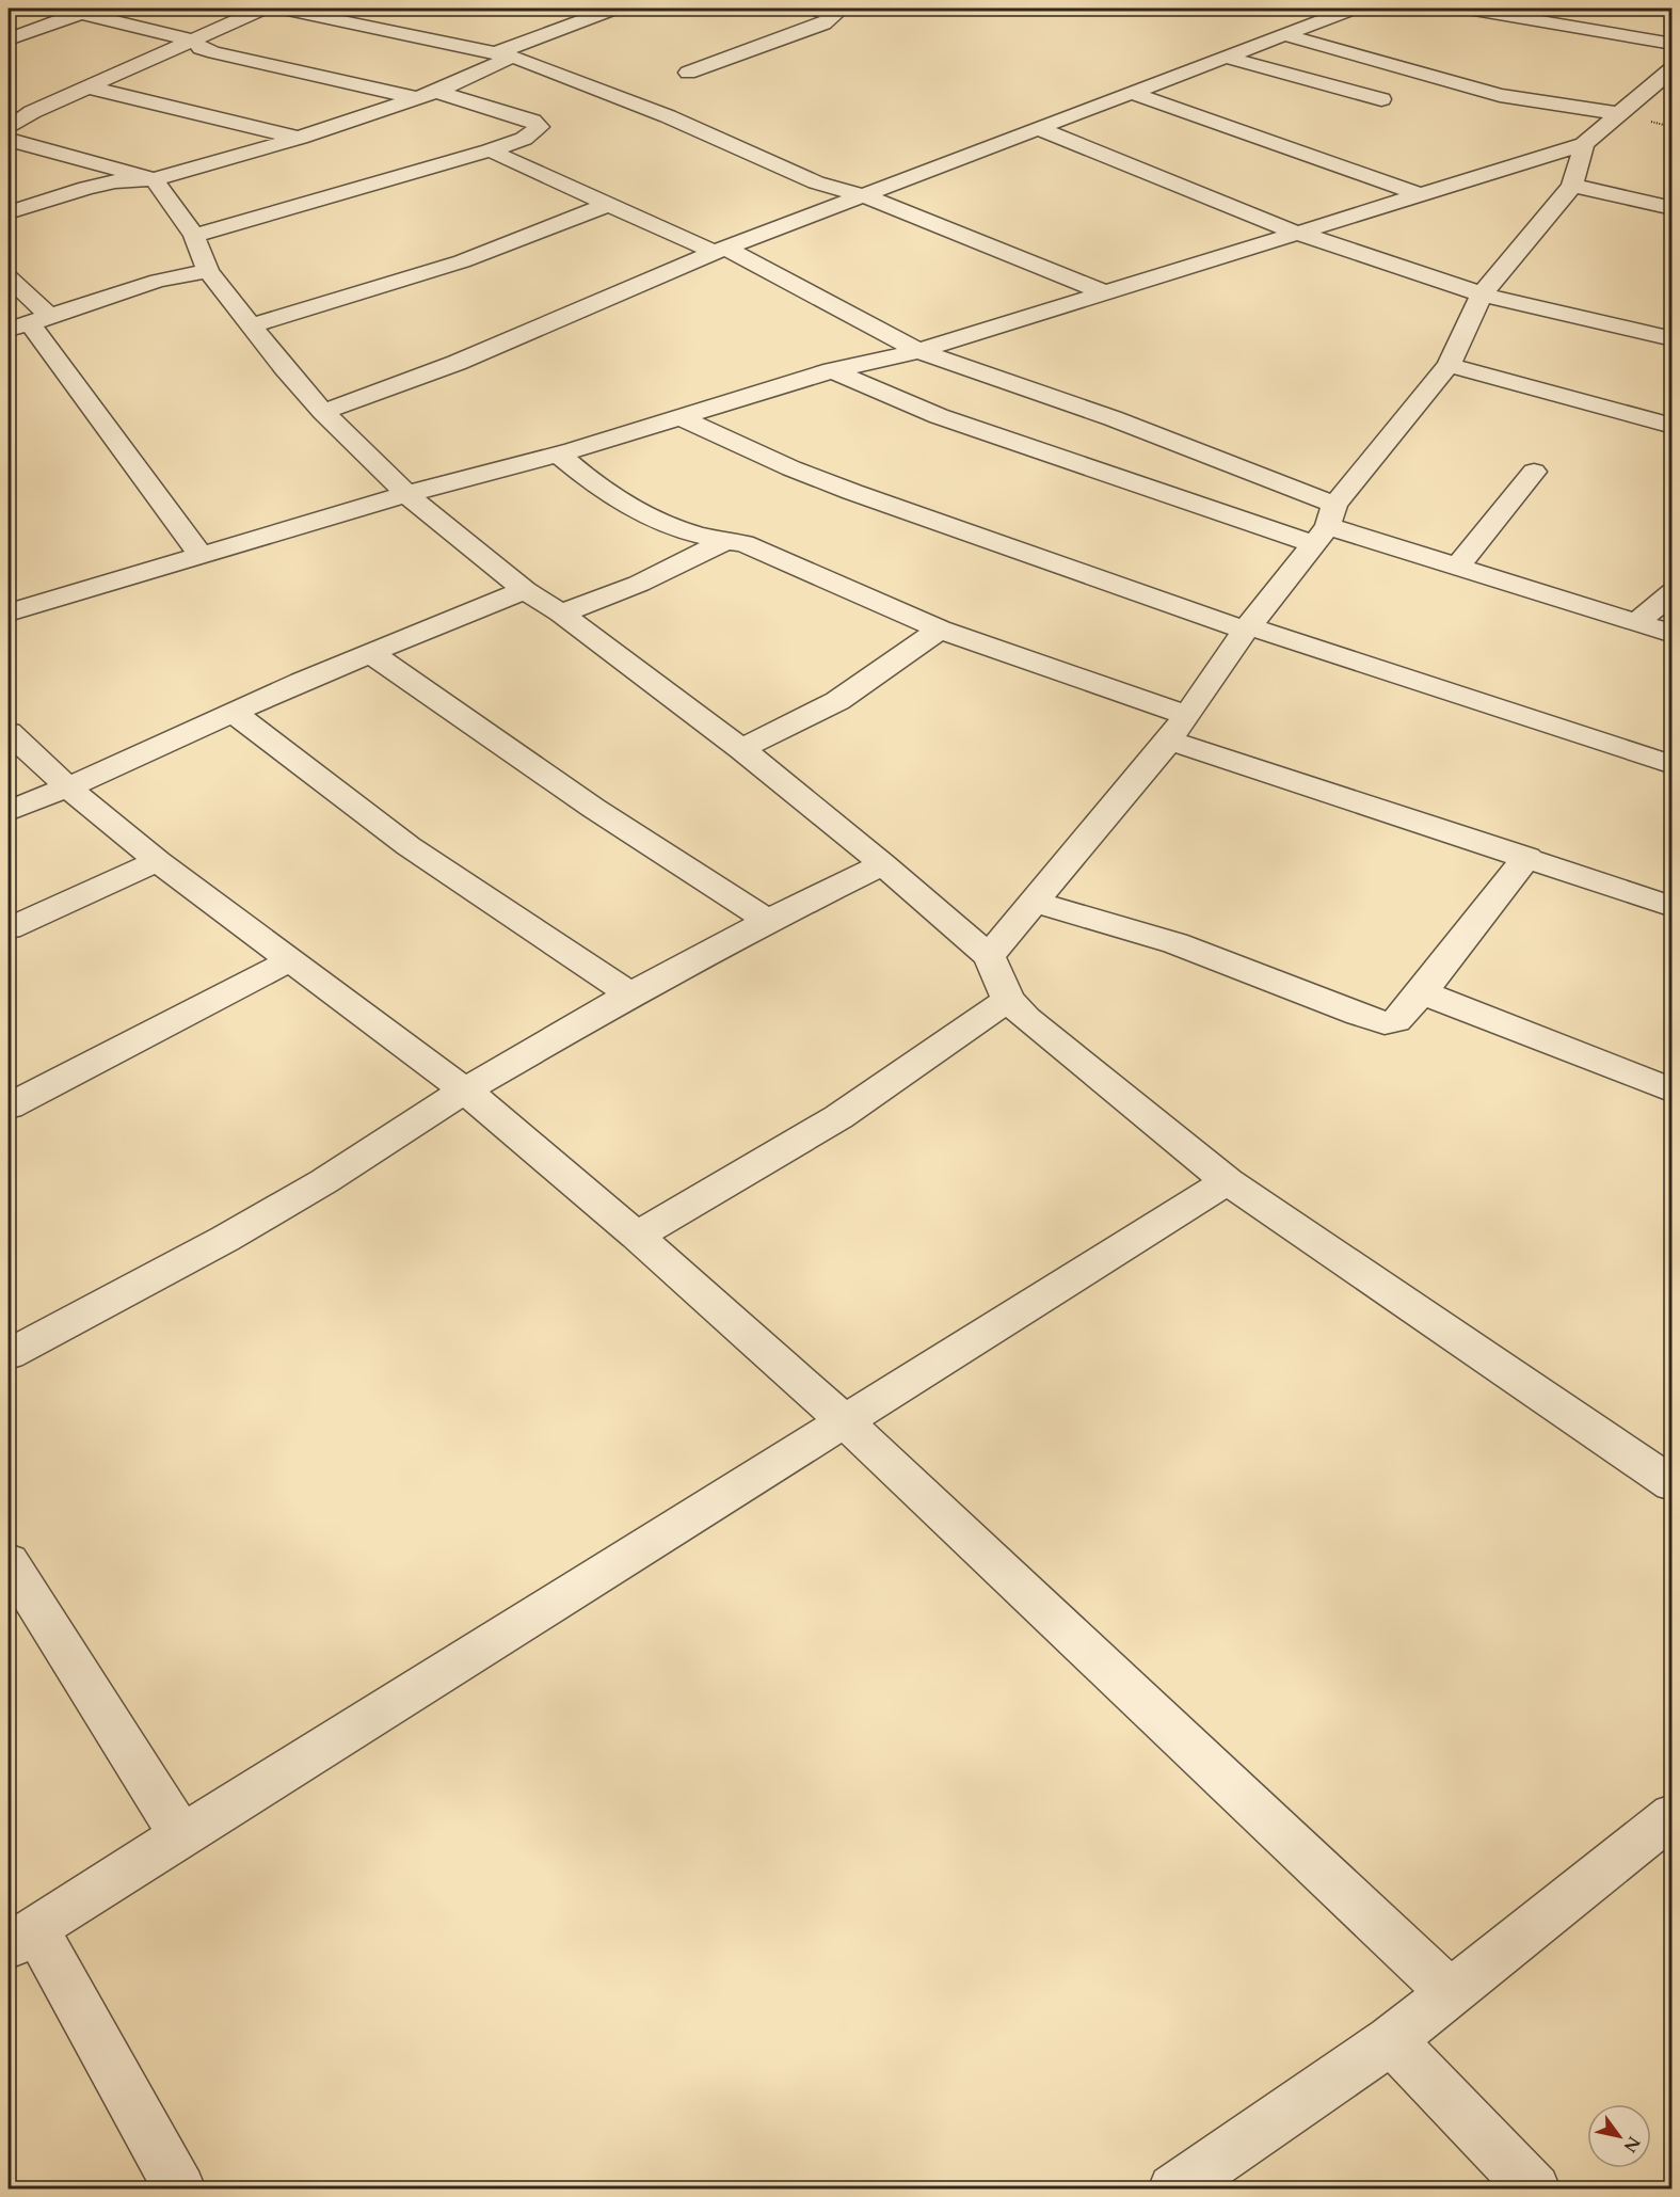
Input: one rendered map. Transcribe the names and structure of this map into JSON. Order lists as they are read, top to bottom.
{
  "north": "bottom right"
}
